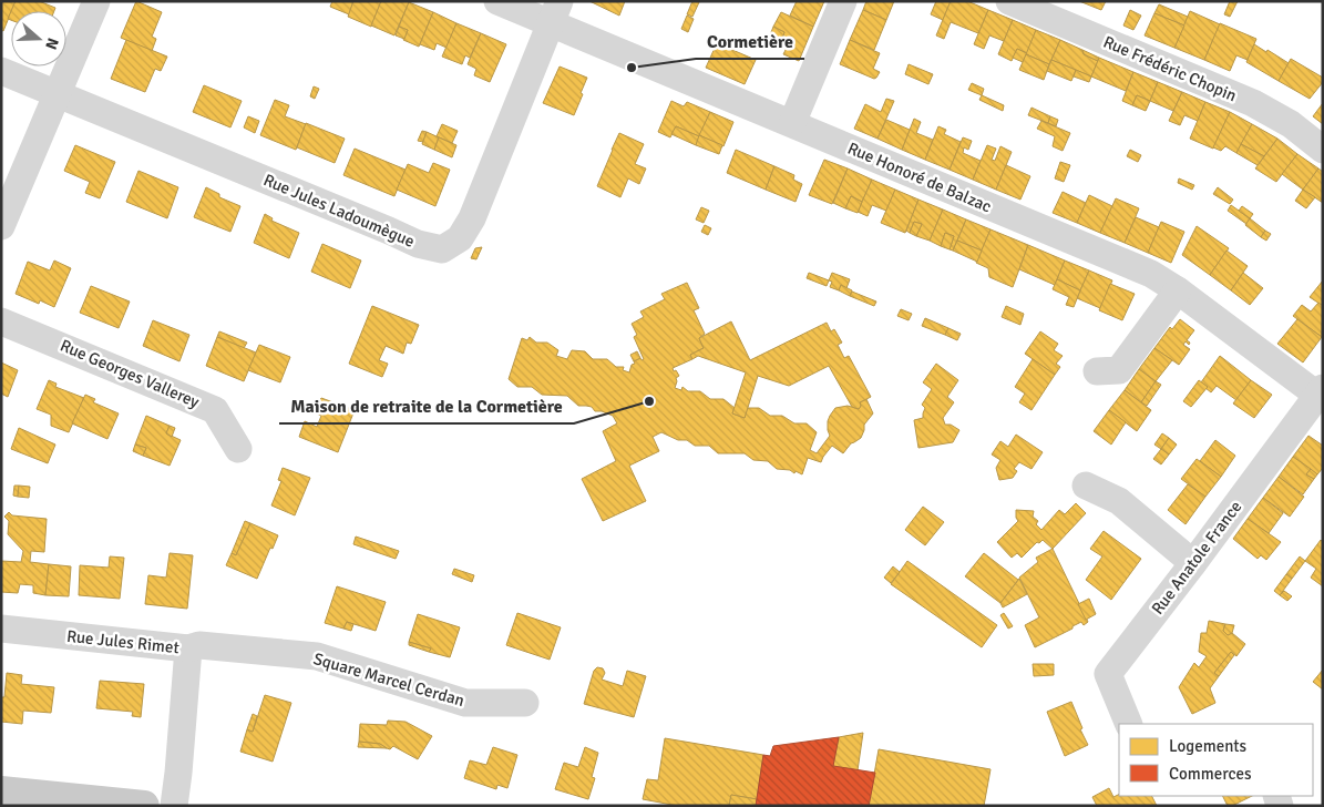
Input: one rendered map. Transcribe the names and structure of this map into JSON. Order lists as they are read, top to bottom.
{
  "streets": {
    "street": [
      "Rue Frédéric Chopin",
      "Rue Honoré de Balzac",
      "Rue Jules Ladoumègue",
      "Rue Georges Vallerey",
      "Rue Anatole France",
      "Rue Jules Rimet",
      "Square Marcel Cerdan"
    ]
  },
  "crossings": [
    ["Rue Honoré de Balzac", "Rue Jules Ladoumègue"],
    ["Rue Honoré de Balzac", "Rue Anatole France"],
    ["Rue Jules Rimet", "Square Marcel Cerdan"]
  ],
  "places": ["Cormetière", "Maison de retraite de la Cormetière"],
  "legend": ["Logements", "Commerces"],
  "north": "right"
}
